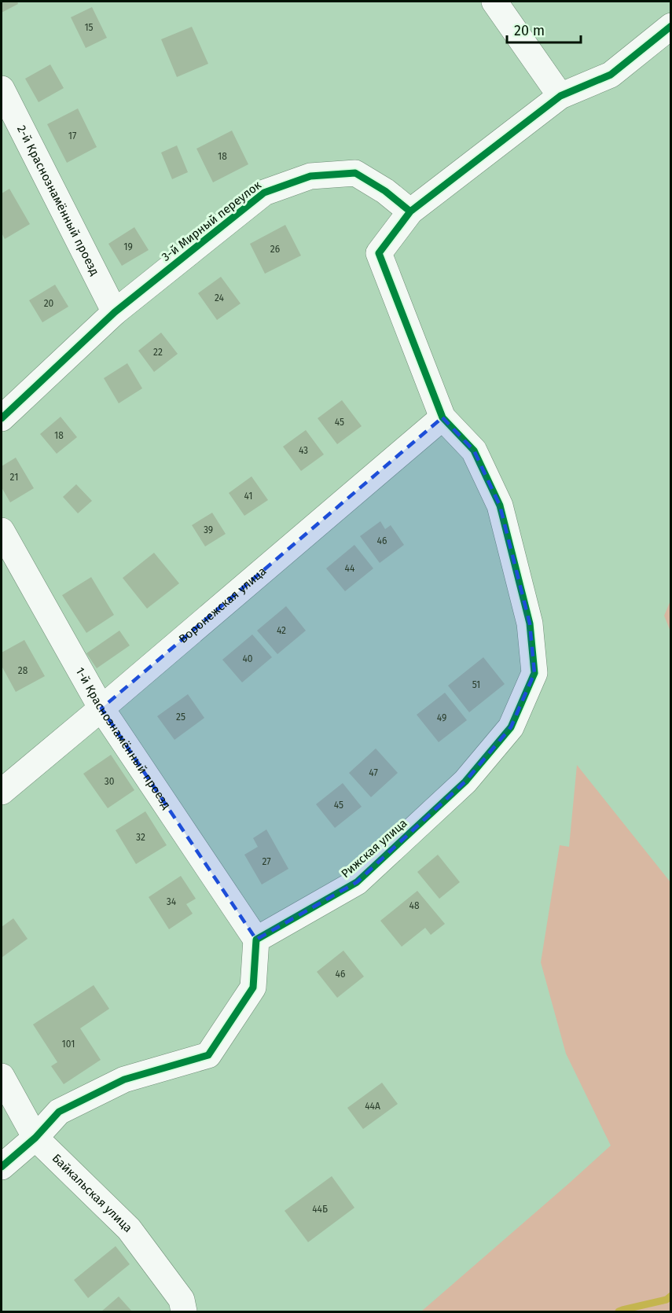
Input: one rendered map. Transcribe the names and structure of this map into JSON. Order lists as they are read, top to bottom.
{
  "streets": {
    "street": [
      "2-й Краснознамённый проезд",
      "3-й Мирный переулок",
      "Воронежская улица",
      "1-й Краснознамённый проезд",
      "Рижская улица",
      "Байкальская улица"
    ]
  },
  "crossings": [
    ["2-й Краснознамённый проезд", "3-й Мирный переулок"],
    ["Воронежская улица", "1-й Краснознамённый проезд"],
    ["Воронежская улица", "Рижская улица"],
    ["1-й Краснознамённый проезд", "Рижская улица"]
  ],
  "house_numbers": [
    "15",
    "17",
    "18",
    "19",
    "26",
    "24",
    "20",
    "22",
    "45",
    "18",
    "43",
    "21",
    "41",
    "39",
    "46",
    "44",
    "42",
    "40",
    "28",
    "51",
    "25",
    "49",
    "47",
    "30",
    "45",
    "32",
    "27",
    "34",
    "48",
    "46",
    "101",
    "44А",
    "44Б"
  ],
  "scale_bar": "20 m"
}
